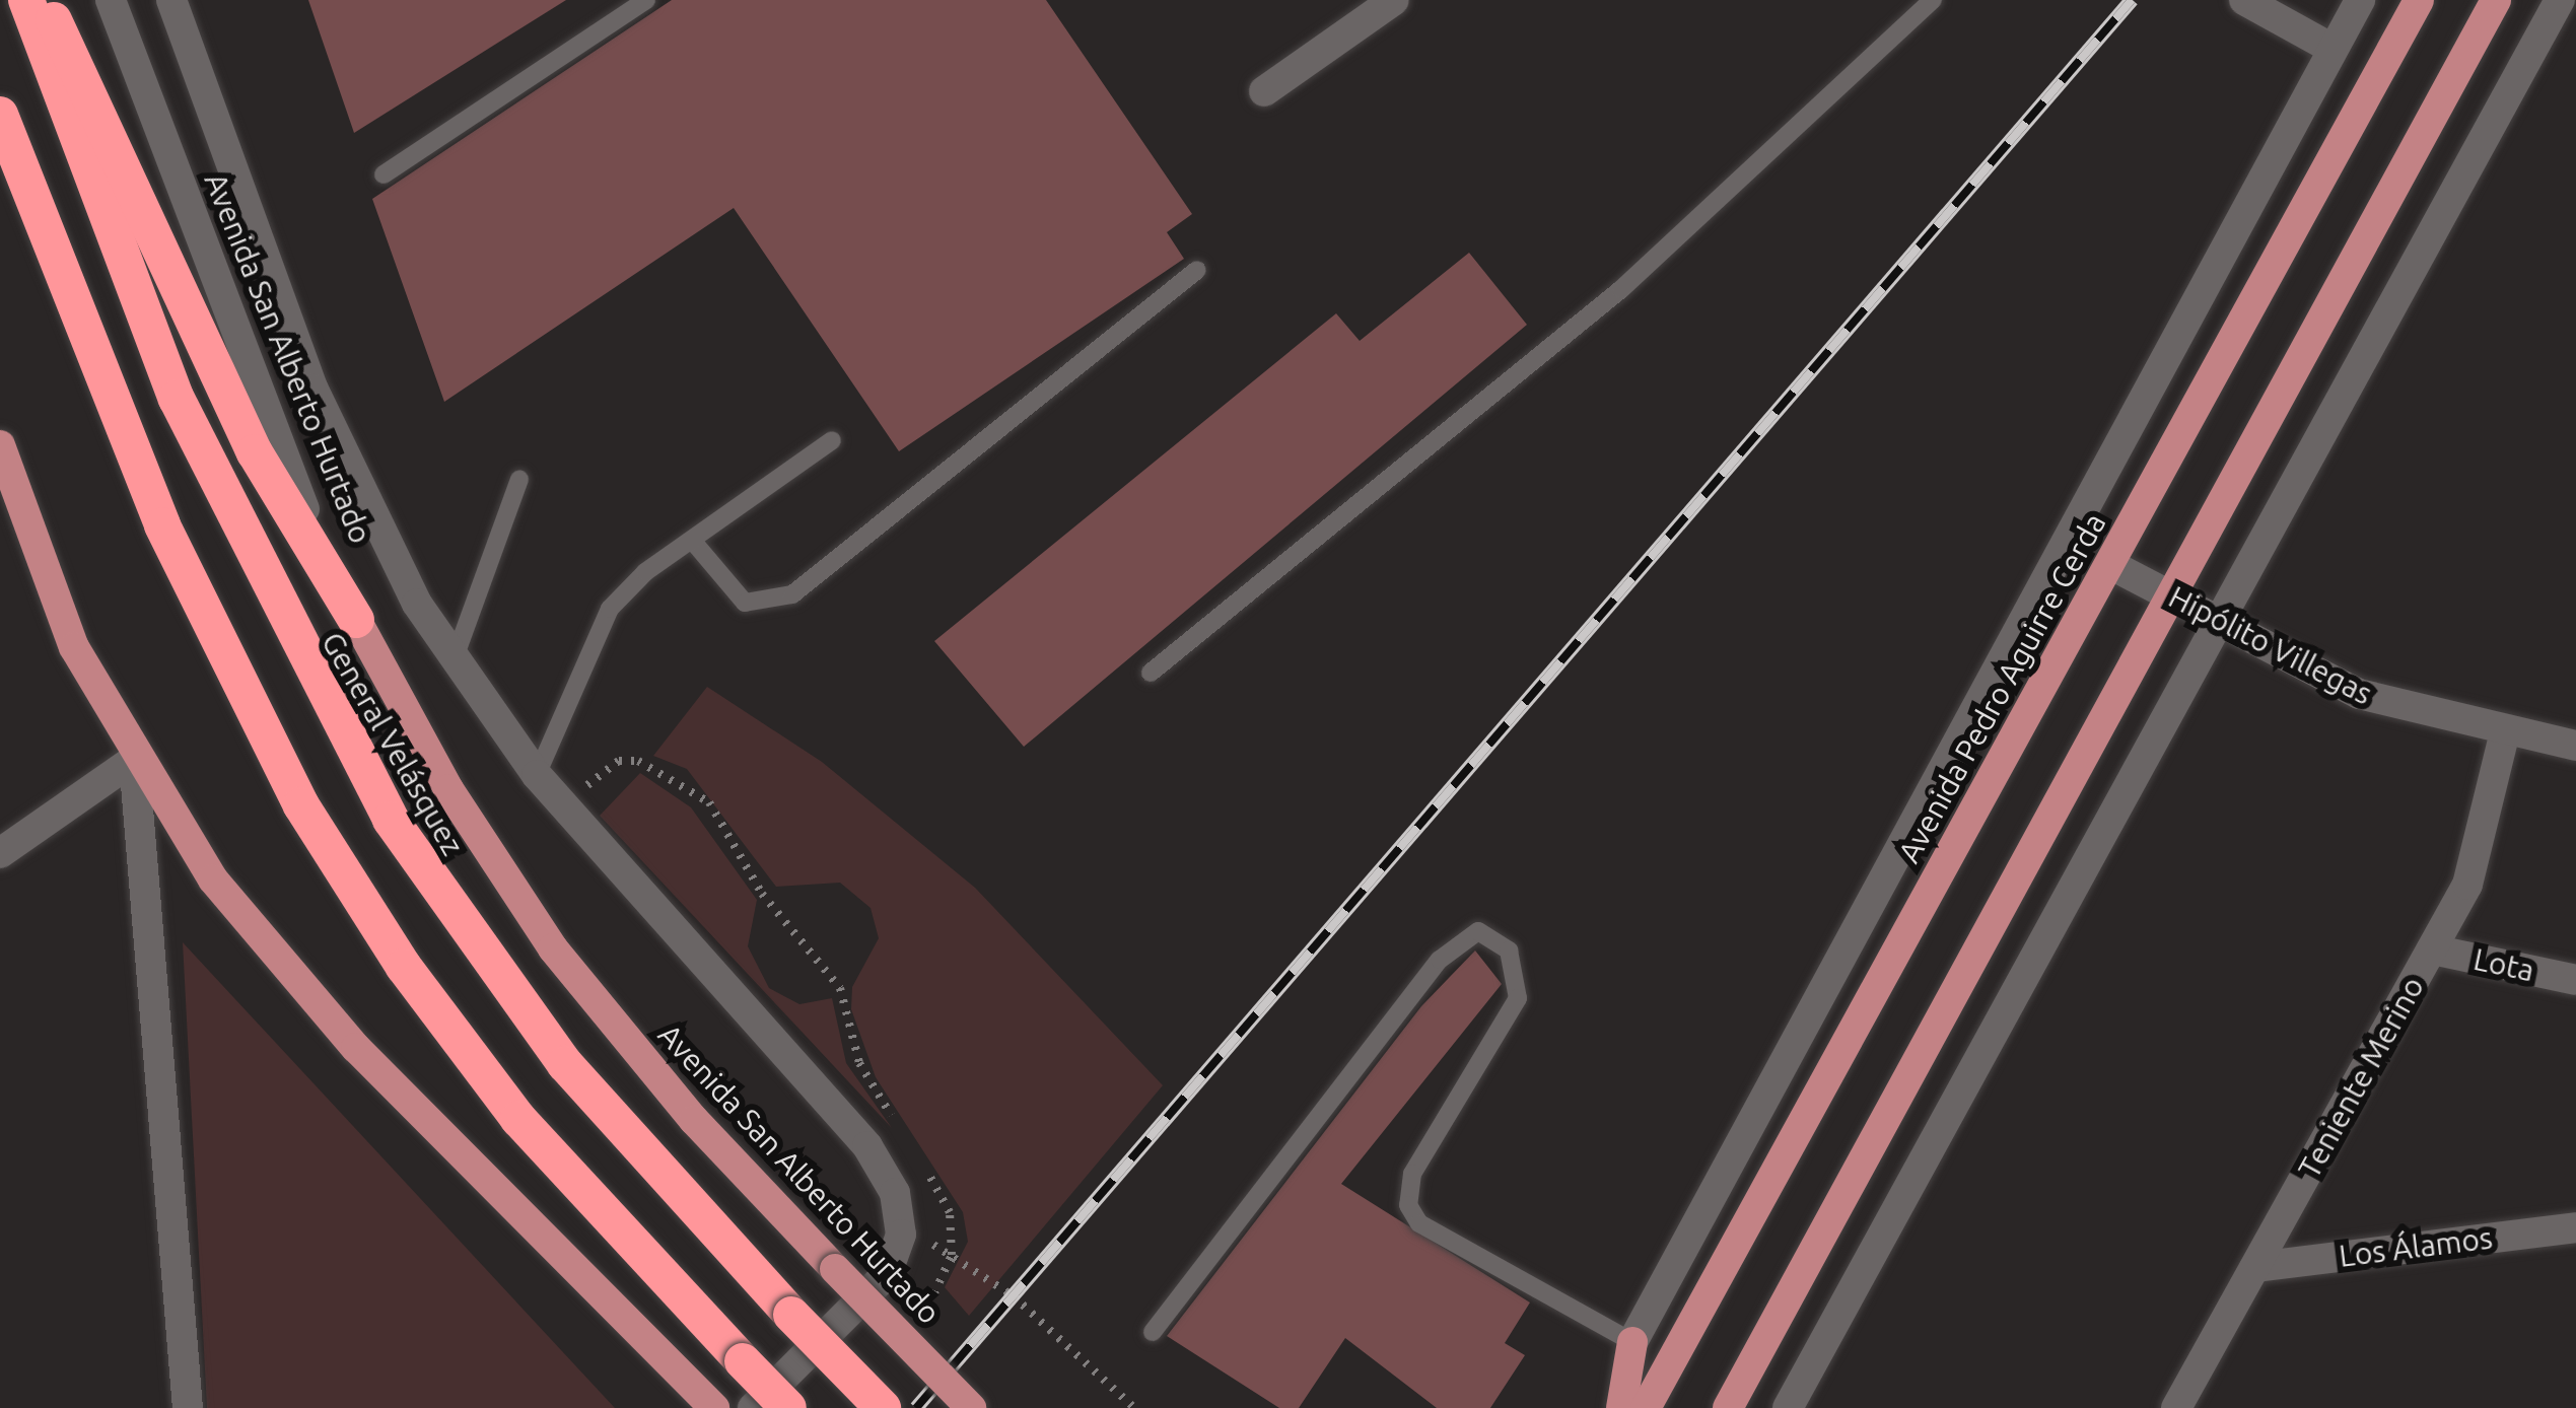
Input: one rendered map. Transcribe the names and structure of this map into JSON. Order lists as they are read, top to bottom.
{
  "streets": {
    "highway": ["General Velásquez"],
    "main road": ["Avenida San Alberto Hurtado", "Avenida Pedro Aguirre Cerda"],
    "street": [
      "Hipólito Villegas",
      "Lota",
      "Teniente Merino",
      "Los Álamos"
    ]
  },
  "crossings": [
    ["Hipólito Villegas", "Avenida Pedro Aguirre Cerda"],
    ["Hipólito Villegas", "Teniente Merino"],
    ["Lota", "Teniente Merino"],
    ["Teniente Merino", "Los Álamos"]
  ]
}
